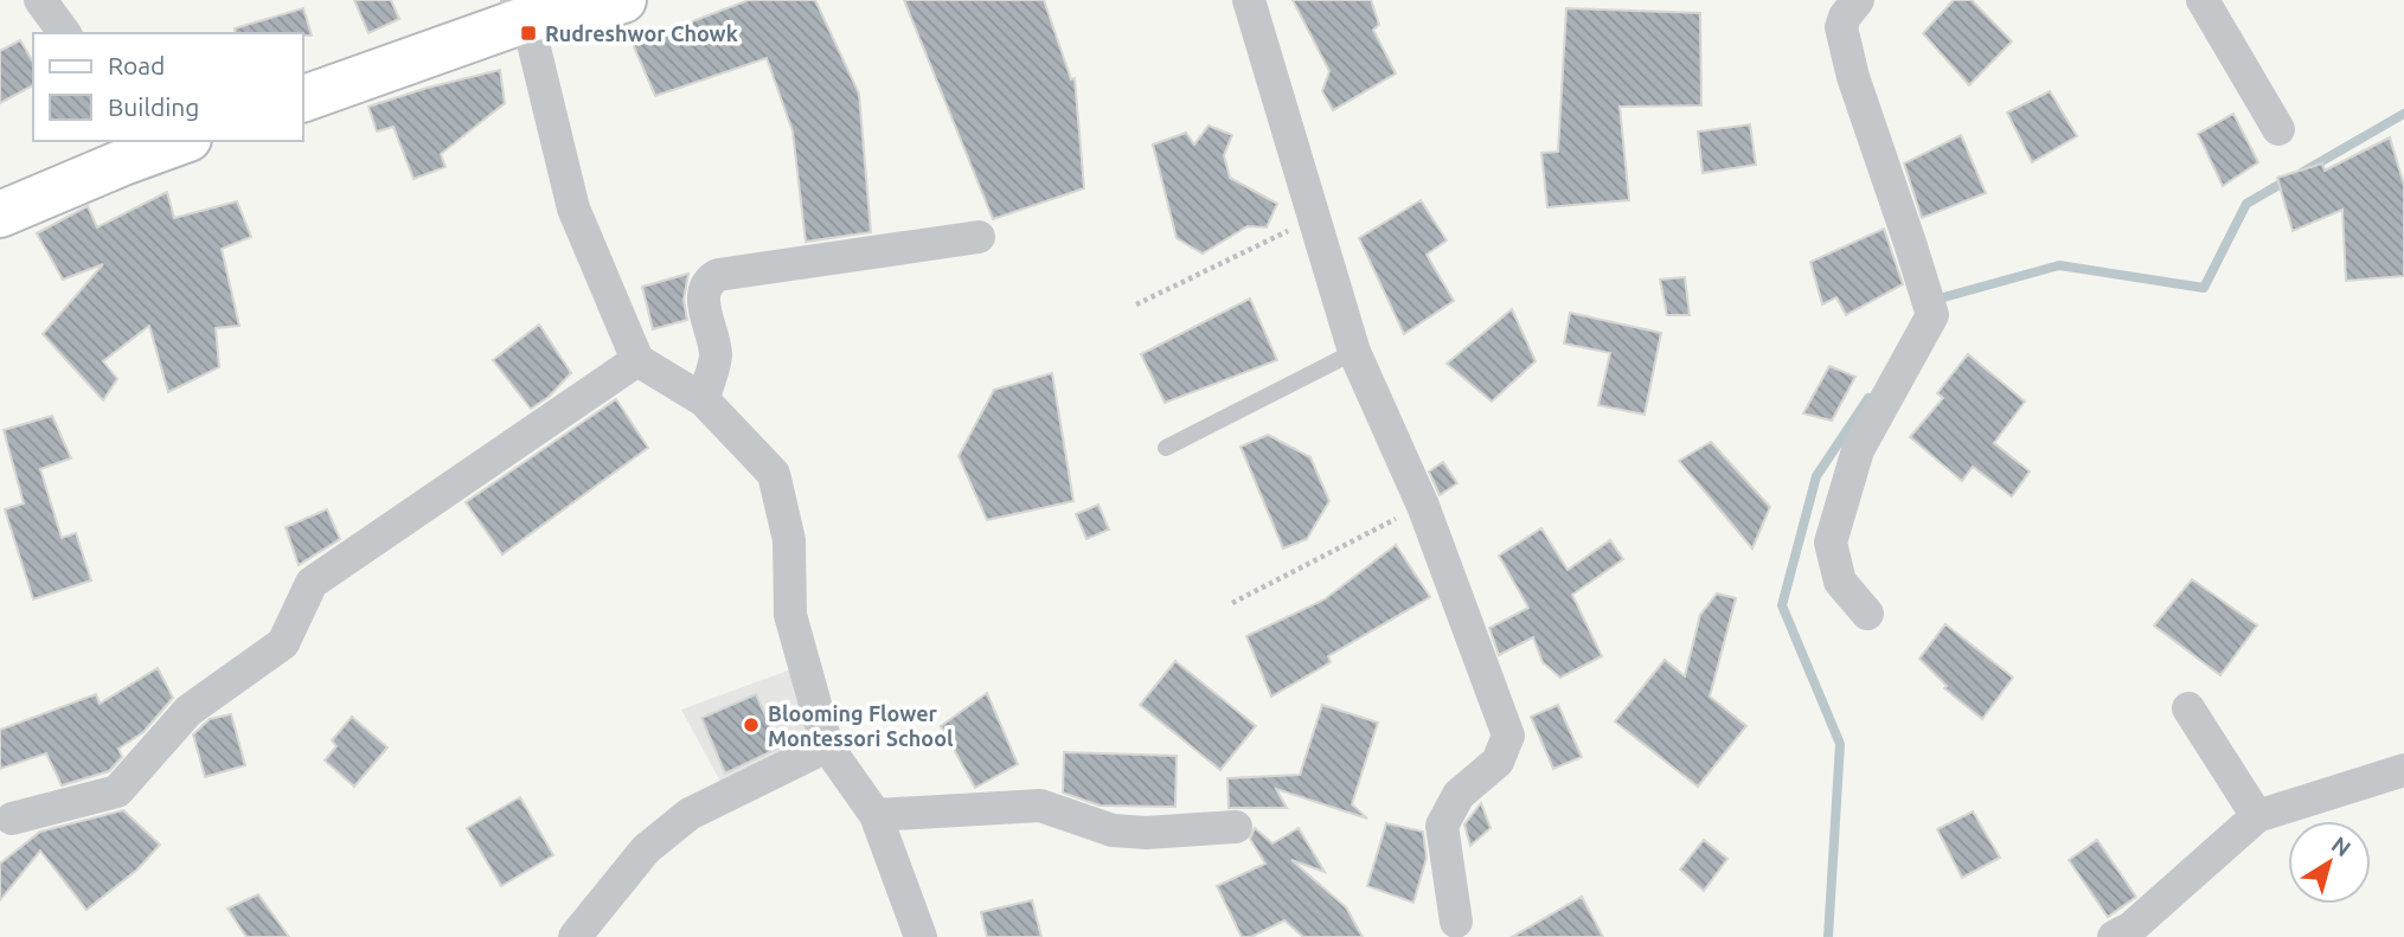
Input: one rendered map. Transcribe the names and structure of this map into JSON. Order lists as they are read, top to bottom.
{
  "places": {
    "transit": ["Rudreshwor Chowk"],
    "other": ["Blooming Flower Montessori School"]
  },
  "legend": ["Road", "Building"],
  "north": "top right"
}
